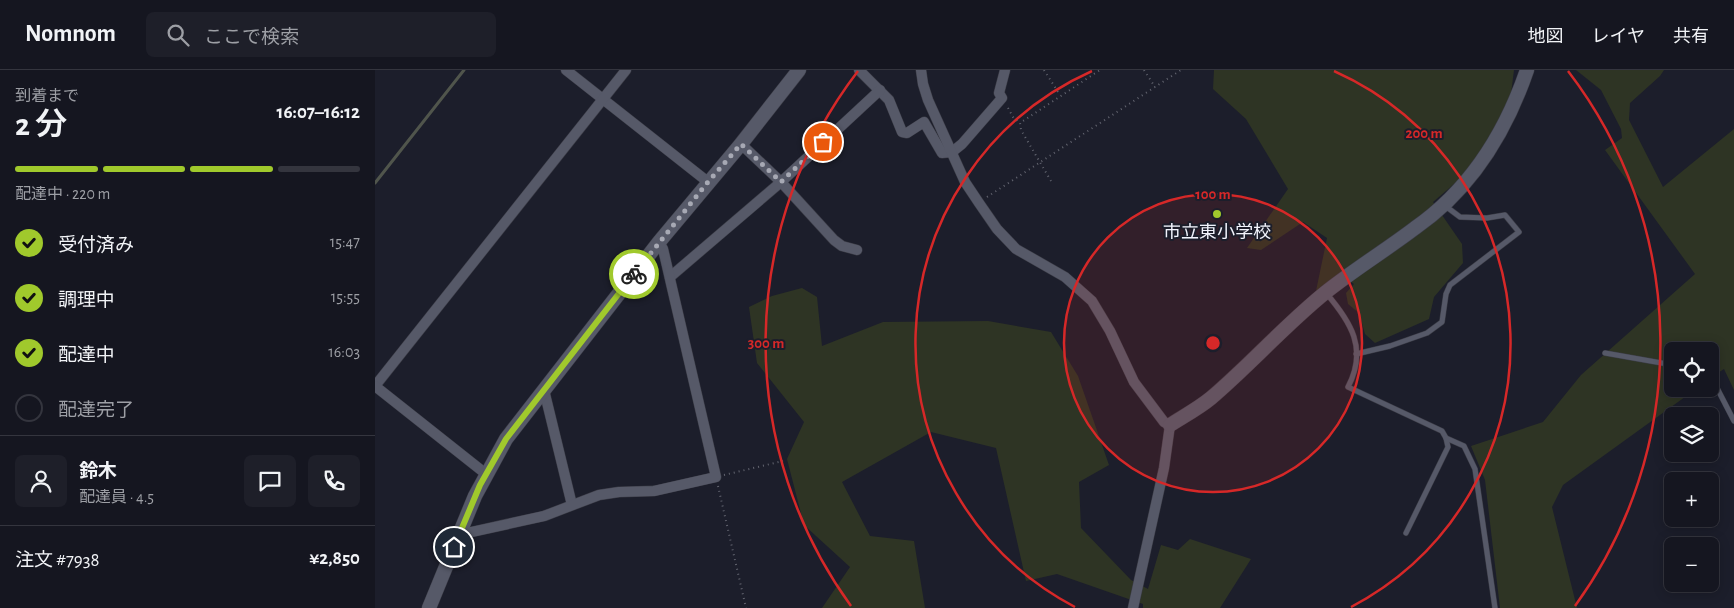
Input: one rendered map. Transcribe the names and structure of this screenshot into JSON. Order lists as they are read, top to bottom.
{
  "places": ["市立東小学校"],
  "page": {
    "header": "Nomnom",
    "search": "ここで検索",
    "nav": ["地図", "レイヤ", "共有"],
    "heading": ["2 分", "到着まで", "16:07–16:12"],
    "panel": [
      "鈴木",
      "配達員 · 4.5",
      "注文 #7938",
      "¥2,850"
    ],
    "bar": "配達中 · 220 m",
    "list": [
      ["受付済み", "15:47"],
      ["調理中", "15:55"],
      ["配達中", "16:03"],
      "配達完了"
    ],
    "map_buttons": ["+", "−"]
  },
  "rings": ["200 m", "100 m", "300 m"]
}
